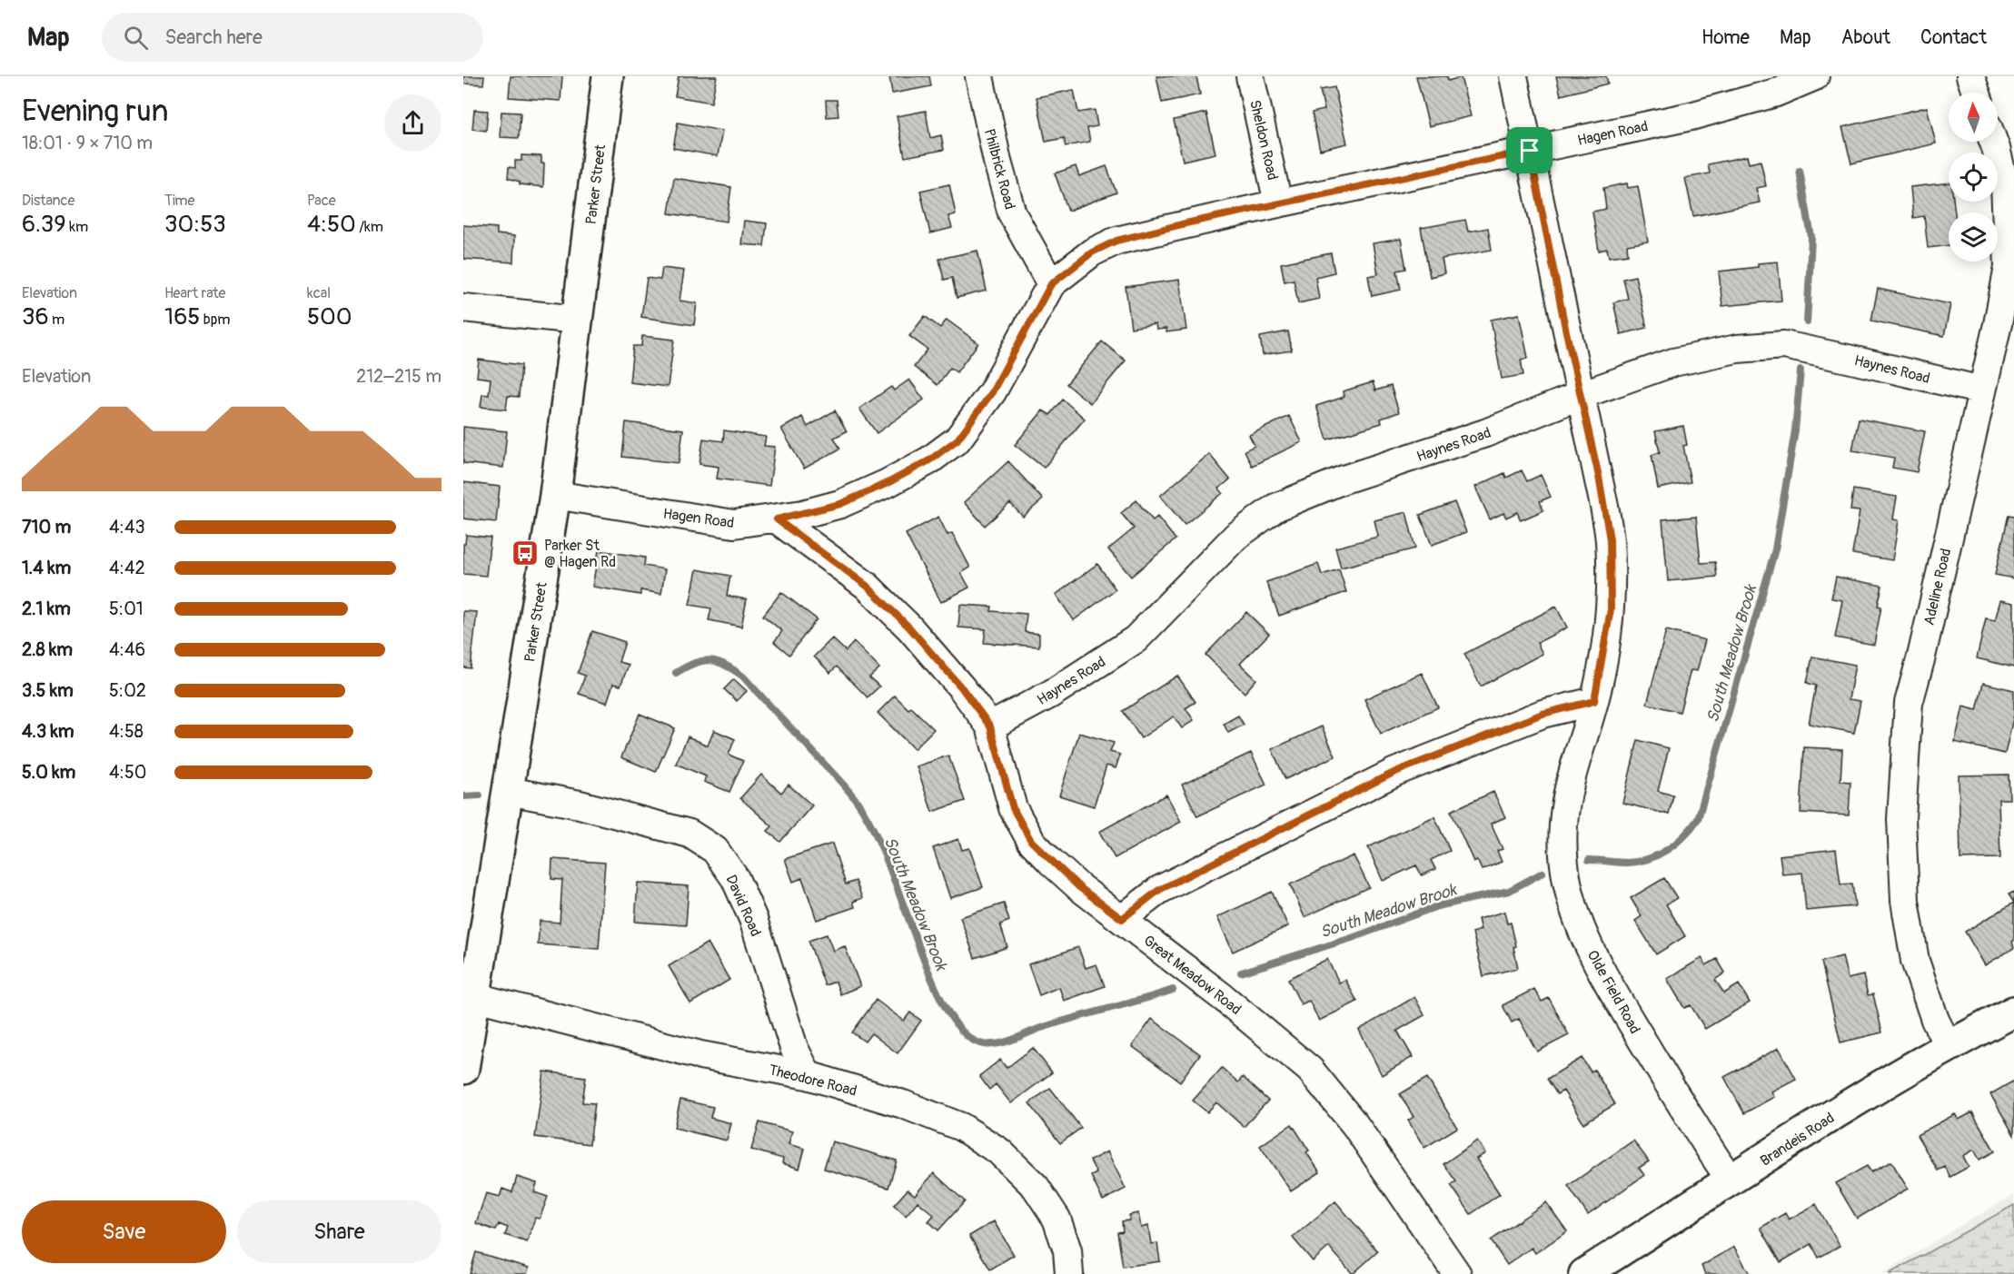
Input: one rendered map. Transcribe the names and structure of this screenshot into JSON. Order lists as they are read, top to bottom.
{
  "streets": {
    "main road": ["Parker Street", "Brandeis Road"],
    "street": [
      "Hagen Road",
      "Sheldon Road",
      "Philbrick Road",
      "Haynes Road",
      "Adeline Road",
      "David Road",
      "Great Meadow Road",
      "Olde Field Road",
      "Theodore Road"
    ]
  },
  "crossings": [
    ["Hagen Road", "Sheldon Road"],
    ["Hagen Road", "Philbrick Road"],
    ["Hagen Road", "Parker Street"],
    ["Hagen Road", "Great Meadow Road"],
    ["Hagen Road", "Olde Field Road"],
    ["Parker Street", "David Road"],
    ["Parker Street", "Theodore Road"],
    ["Haynes Road", "Adeline Road"],
    ["Haynes Road", "Great Meadow Road"],
    ["Haynes Road", "Olde Field Road"],
    ["Adeline Road", "Brandeis Road"],
    ["David Road", "Theodore Road"],
    ["Olde Field Road", "Brandeis Road"]
  ],
  "water": ["South Meadow Brook"],
  "places": {
    "bus stop": ["Parker St @ Hagen Rd"]
  },
  "north": "top",
  "page": {
    "header": "Map",
    "search": "Search here",
    "nav": [
      "Home",
      "Map",
      "About",
      "Contact"
    ],
    "heading": ["Evening run", "18:01 · 9 × 710 m"],
    "stats": [
      ["Distance", "6.39 km"],
      ["Time", "30:53"],
      ["Pace", "4:50 /km"],
      ["Elevation", "36 m"],
      ["Heart rate", "165 bpm"],
      ["kcal", "500"]
    ],
    "chart": ["Elevation", "212–215 m"],
    "list": [
      {
        "name": "710 m",
        "note": "4:43"
      },
      {
        "name": "1.4 km",
        "note": "4:42"
      },
      {
        "name": "2.1 km",
        "note": "5:01"
      },
      {
        "name": "2.8 km",
        "note": "4:46"
      },
      {
        "name": "3.5 km",
        "note": "5:02"
      },
      {
        "name": "4.3 km",
        "note": "4:58"
      },
      {
        "name": "5.0 km",
        "note": "4:50"
      }
    ],
    "buttons": ["Save", "Share"]
  }
}
